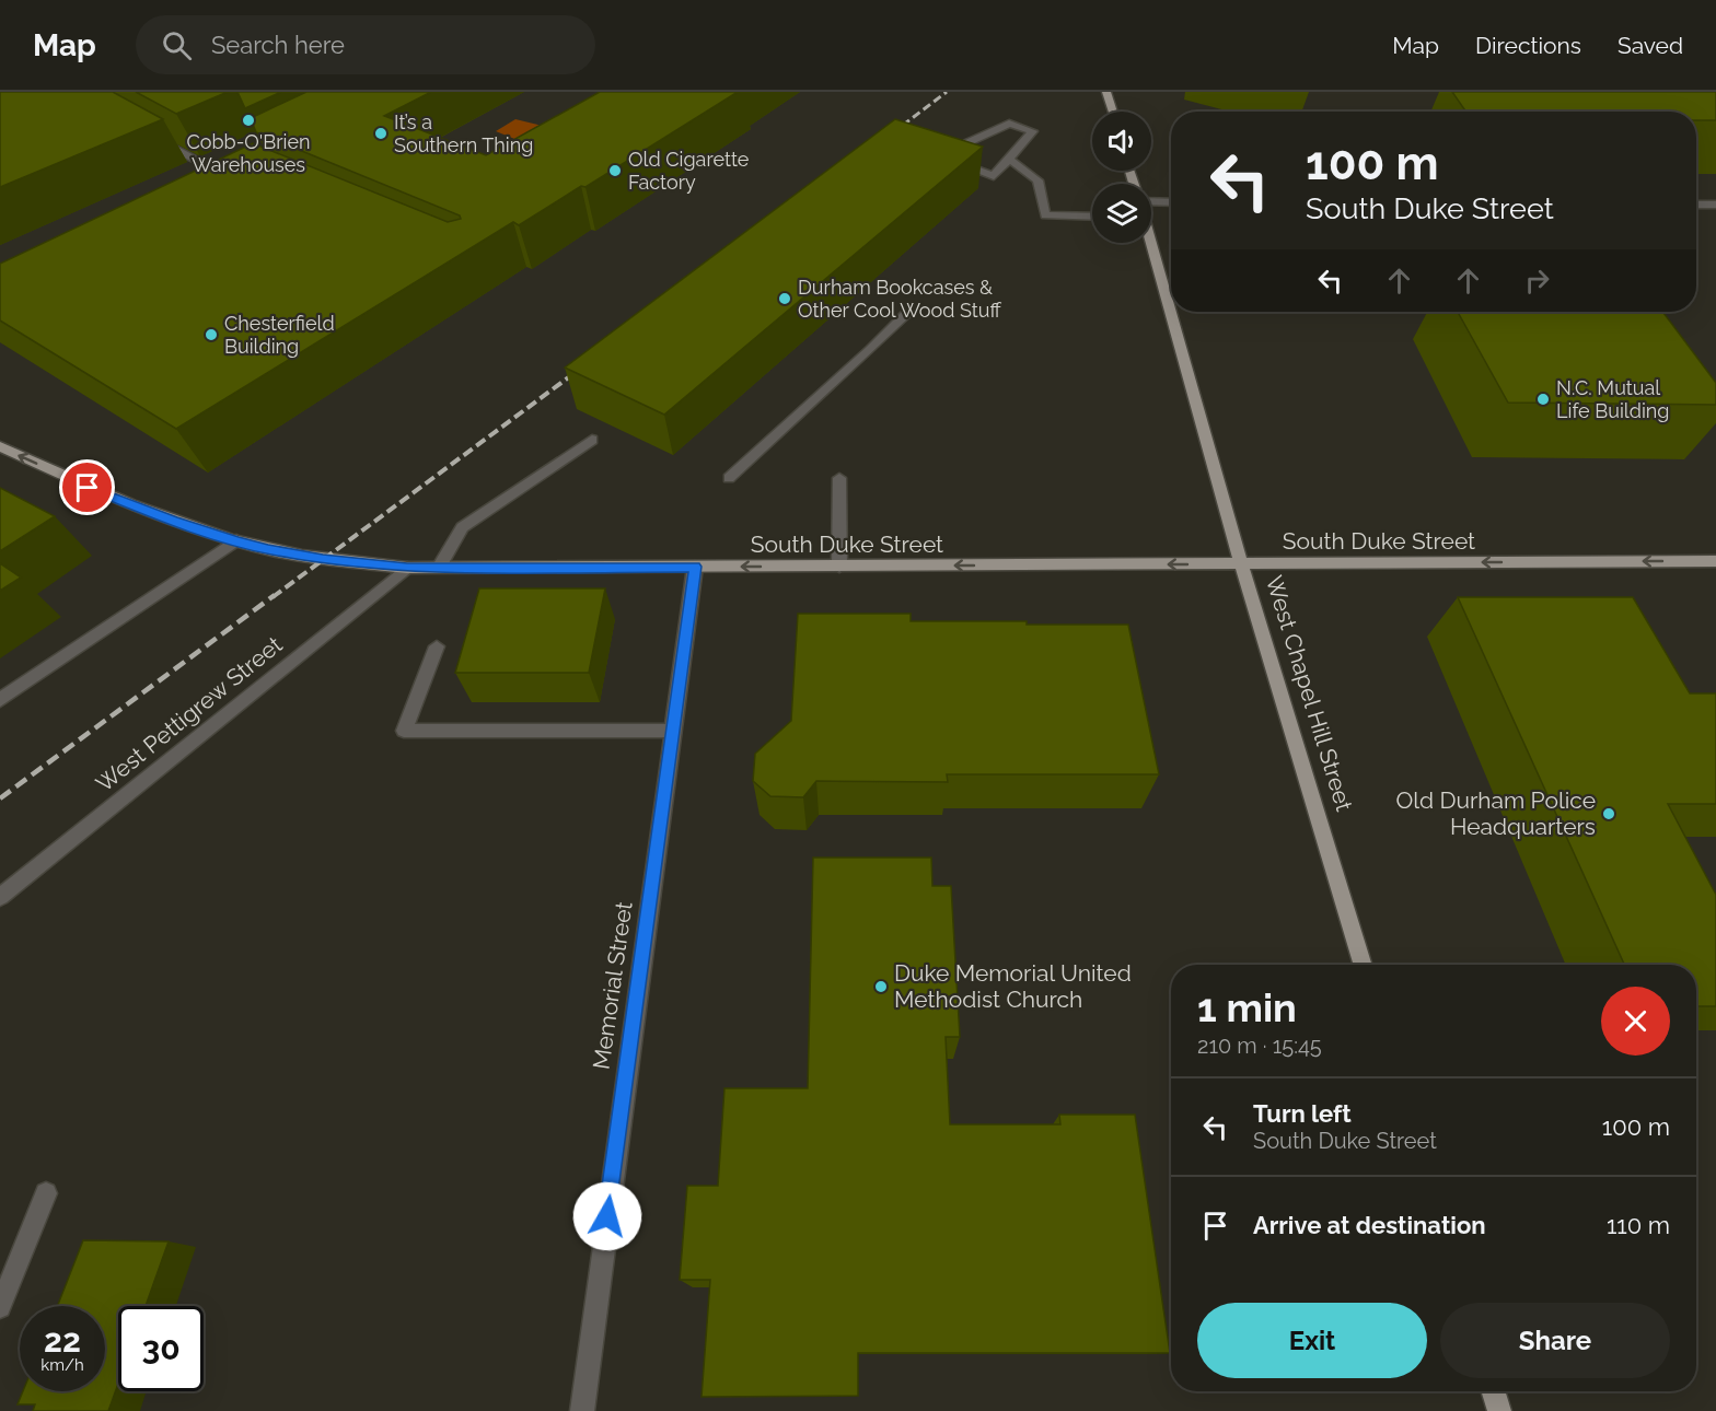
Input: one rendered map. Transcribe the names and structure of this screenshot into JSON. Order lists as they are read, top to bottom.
{
  "streets": {
    "main road": ["South Duke Street", "West Chapel Hill Street"],
    "street": ["West Pettigrew Street", "Memorial Street"]
  },
  "crossings": [
    ["South Duke Street", "West Chapel Hill Street"],
    ["South Duke Street", "West Pettigrew Street"],
    ["South Duke Street", "Memorial Street"]
  ],
  "one_way": ["South Duke Street"],
  "places": [
    "Cobb-O'Brien Warehouses",
    "It’s a Southern Thing",
    "Old Cigarette Factory",
    "Durham Bookcases & Other Cool Wood Stuff",
    "Chesterfield Building",
    "N.C. Mutual Life Building",
    "Old Durham Police Headquarters",
    "Duke Memorial United Methodist Church"
  ],
  "page": {
    "header": "Map",
    "search": "Search here",
    "nav": ["Map", "Directions", "Saved"],
    "turn": ["100 m", "South Duke Street"],
    "heading": ["1 min", "210 m · 15:45"],
    "list": [
      {
        "name": "Turn left",
        "note": "South Duke Street",
        "value": "100 m"
      },
      {
        "name": "Arrive at destination",
        "value": "110 m"
      }
    ],
    "buttons": ["Exit", "Share"],
    "speed": "22 km/h",
    "limit": "30"
  }
}
